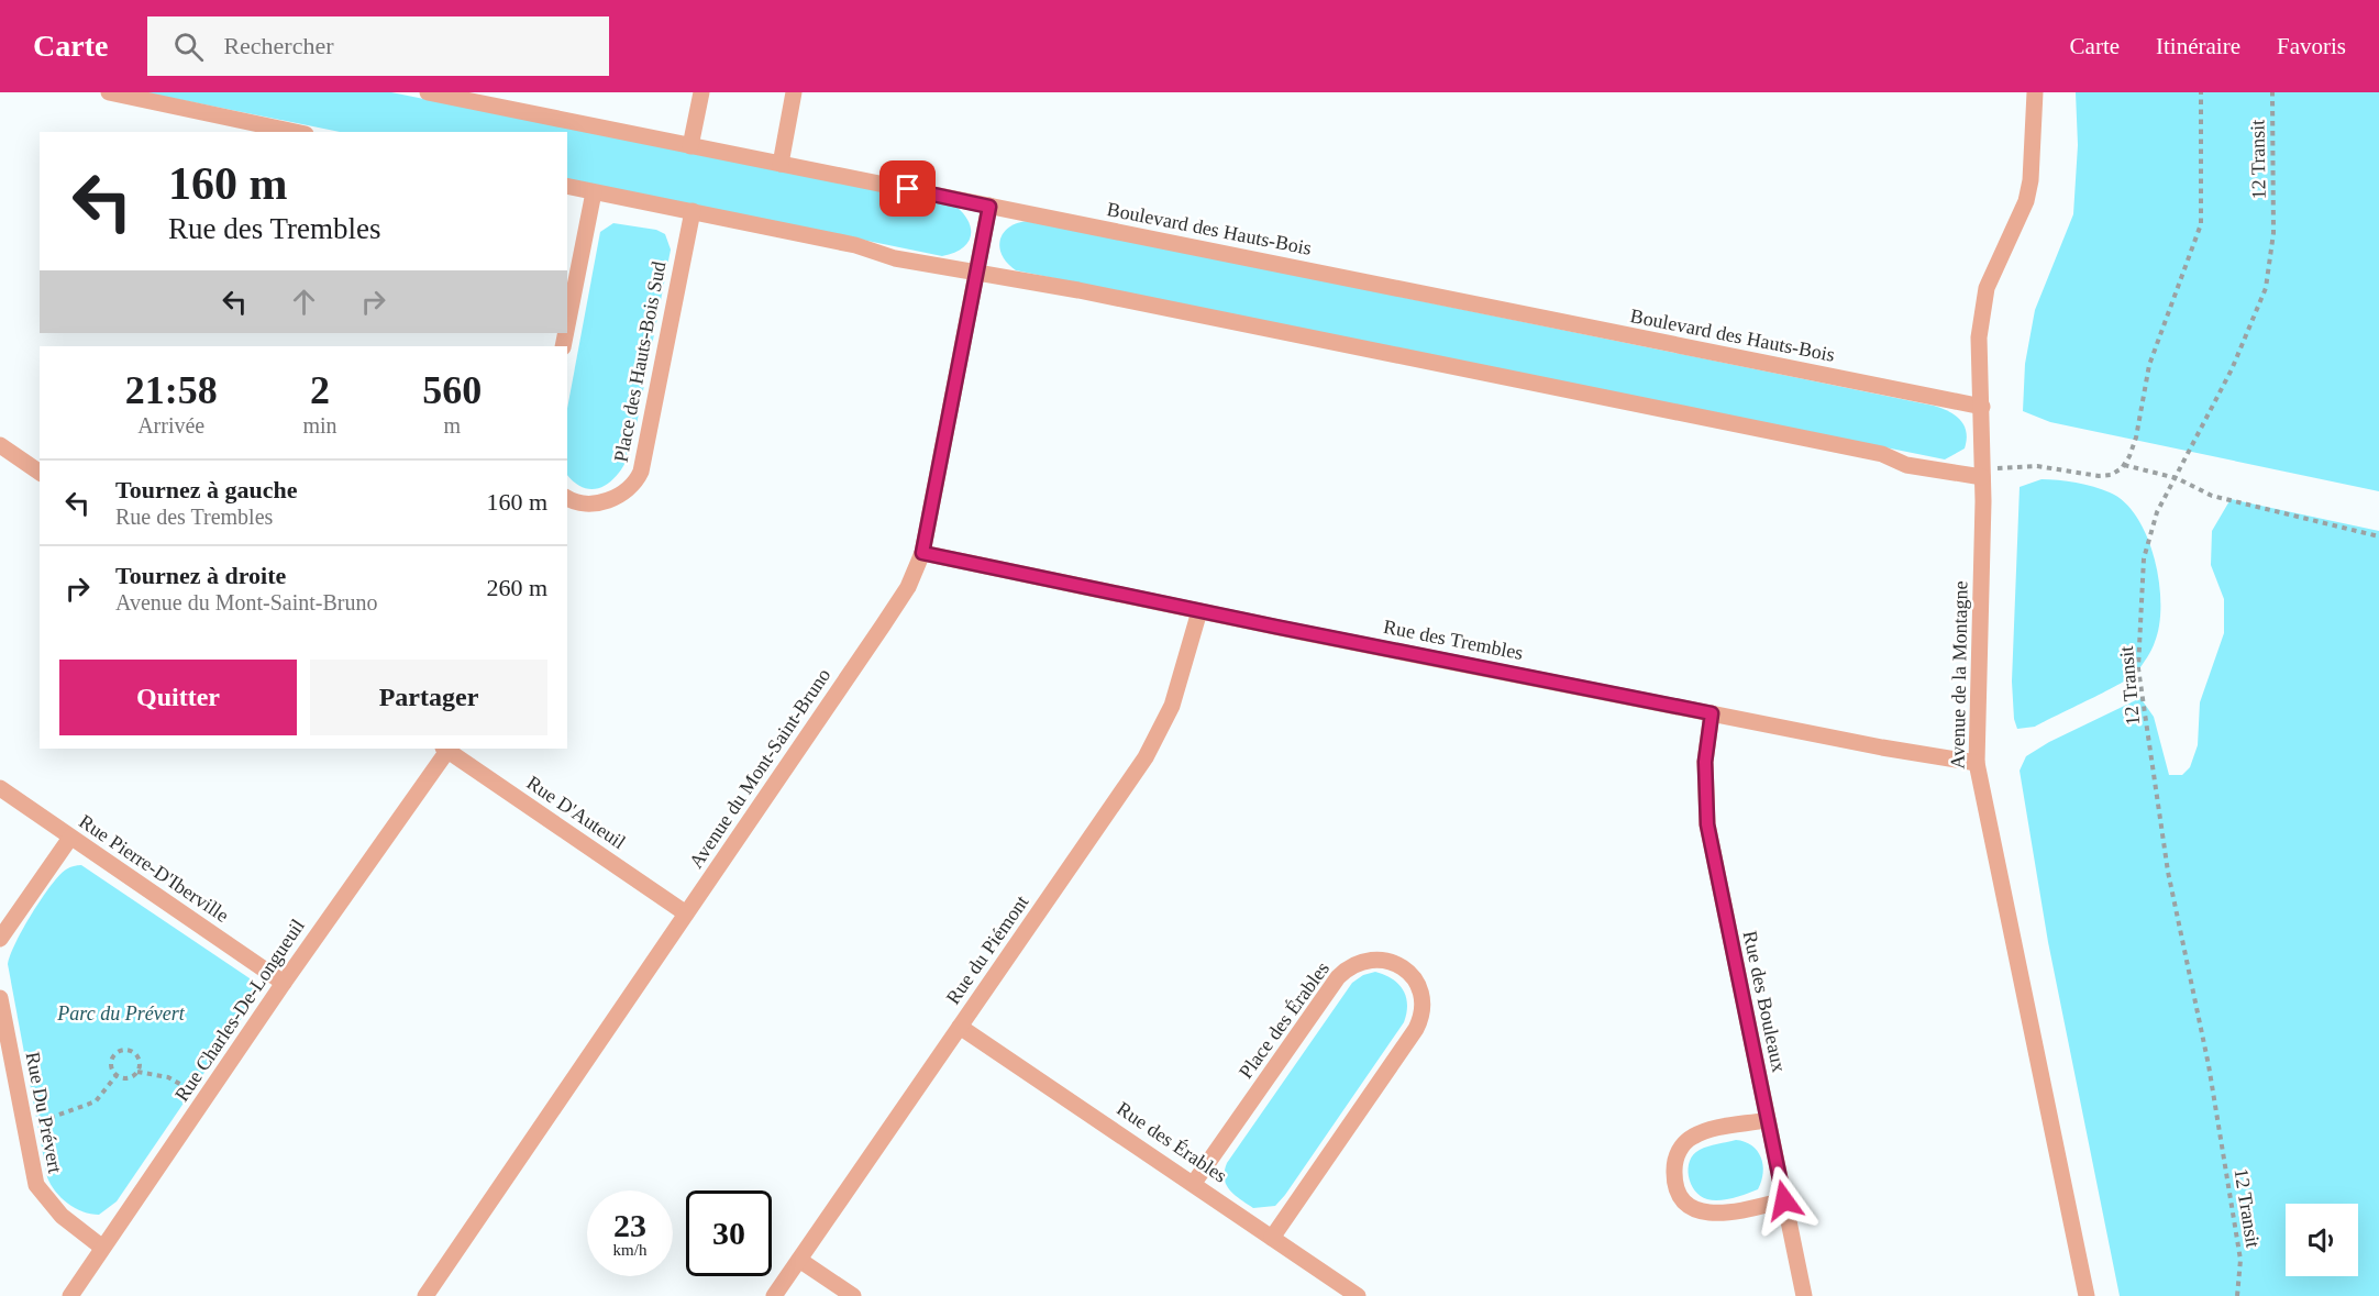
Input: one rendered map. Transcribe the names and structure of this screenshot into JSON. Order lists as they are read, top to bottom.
{
  "streets": {
    "street": [
      "Boulevard des Hauts-Bois",
      "Place des Hauts-Bois Sud",
      "Rue des Trembles",
      "Avenue de la Montagne",
      "Avenue du Mont-Saint-Bruno",
      "Rue D'Auteuil",
      "Rue Pierre-D'Iberville",
      "Rue du Piémont",
      "Rue des Bouleaux",
      "Rue Charles-De-Longueuil",
      "Place des Érables",
      "Rue Du Prévert",
      "Rue des Érables"
    ],
    "path": ["12 Transit"]
  },
  "crossings": [
    ["Boulevard des Hauts-Bois", "Avenue de la Montagne"],
    ["Boulevard des Hauts-Bois", "Avenue du Mont-Saint-Bruno"],
    ["Rue des Trembles", "Avenue de la Montagne"],
    ["Rue des Trembles", "Avenue du Mont-Saint-Bruno"],
    ["Rue des Trembles", "Rue du Piémont"],
    ["Rue des Trembles", "Rue des Bouleaux"],
    ["Avenue du Mont-Saint-Bruno", "Rue D'Auteuil"],
    ["Rue D'Auteuil", "Rue Charles-De-Longueuil"],
    ["Rue Pierre-D'Iberville", "Rue Charles-De-Longueuil"],
    ["Rue du Piémont", "Rue des Érables"],
    ["Rue Charles-De-Longueuil", "Rue Du Prévert"],
    ["Place des Érables", "Rue des Érables"]
  ],
  "parks": ["Parc du Prévert"],
  "page": {
    "header": "Carte",
    "search": "Rechercher",
    "nav": ["Carte", "Itinéraire", "Favoris"],
    "turn": ["160 m", "Rue des Trembles"],
    "eta": [
      "21:58",
      "Arrivée",
      "2",
      "min",
      "560",
      "m"
    ],
    "list": [
      {
        "name": "Tournez à gauche",
        "note": "Rue des Trembles",
        "value": "160 m"
      },
      {
        "name": "Tournez à droite",
        "note": "Avenue du Mont-Saint-Bruno",
        "value": "260 m"
      }
    ],
    "buttons": ["Quitter", "Partager"],
    "speed": "23 km/h",
    "limit": "30"
  }
}
